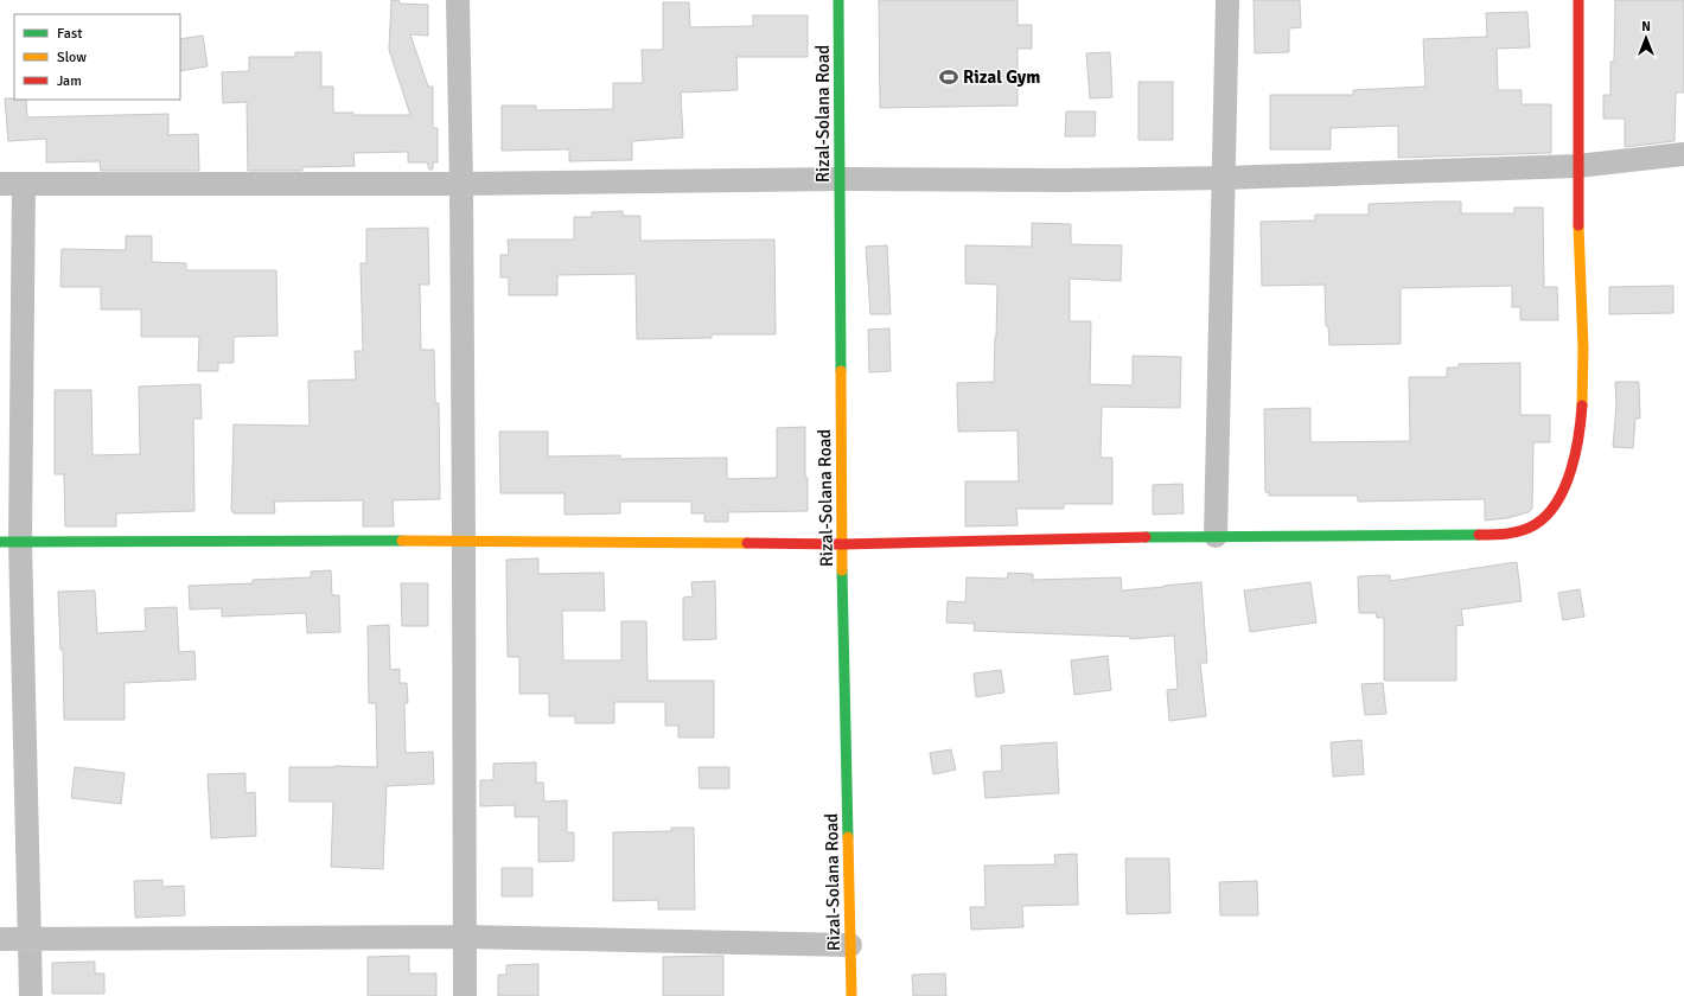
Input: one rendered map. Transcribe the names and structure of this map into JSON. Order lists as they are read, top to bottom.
{
  "streets": {
    "street": ["Rizal-Solana Road"]
  },
  "places": {
    "sports": ["Rizal Gym"]
  },
  "legend": ["Fast", "Slow", "Jam"],
  "north": "top"
}
